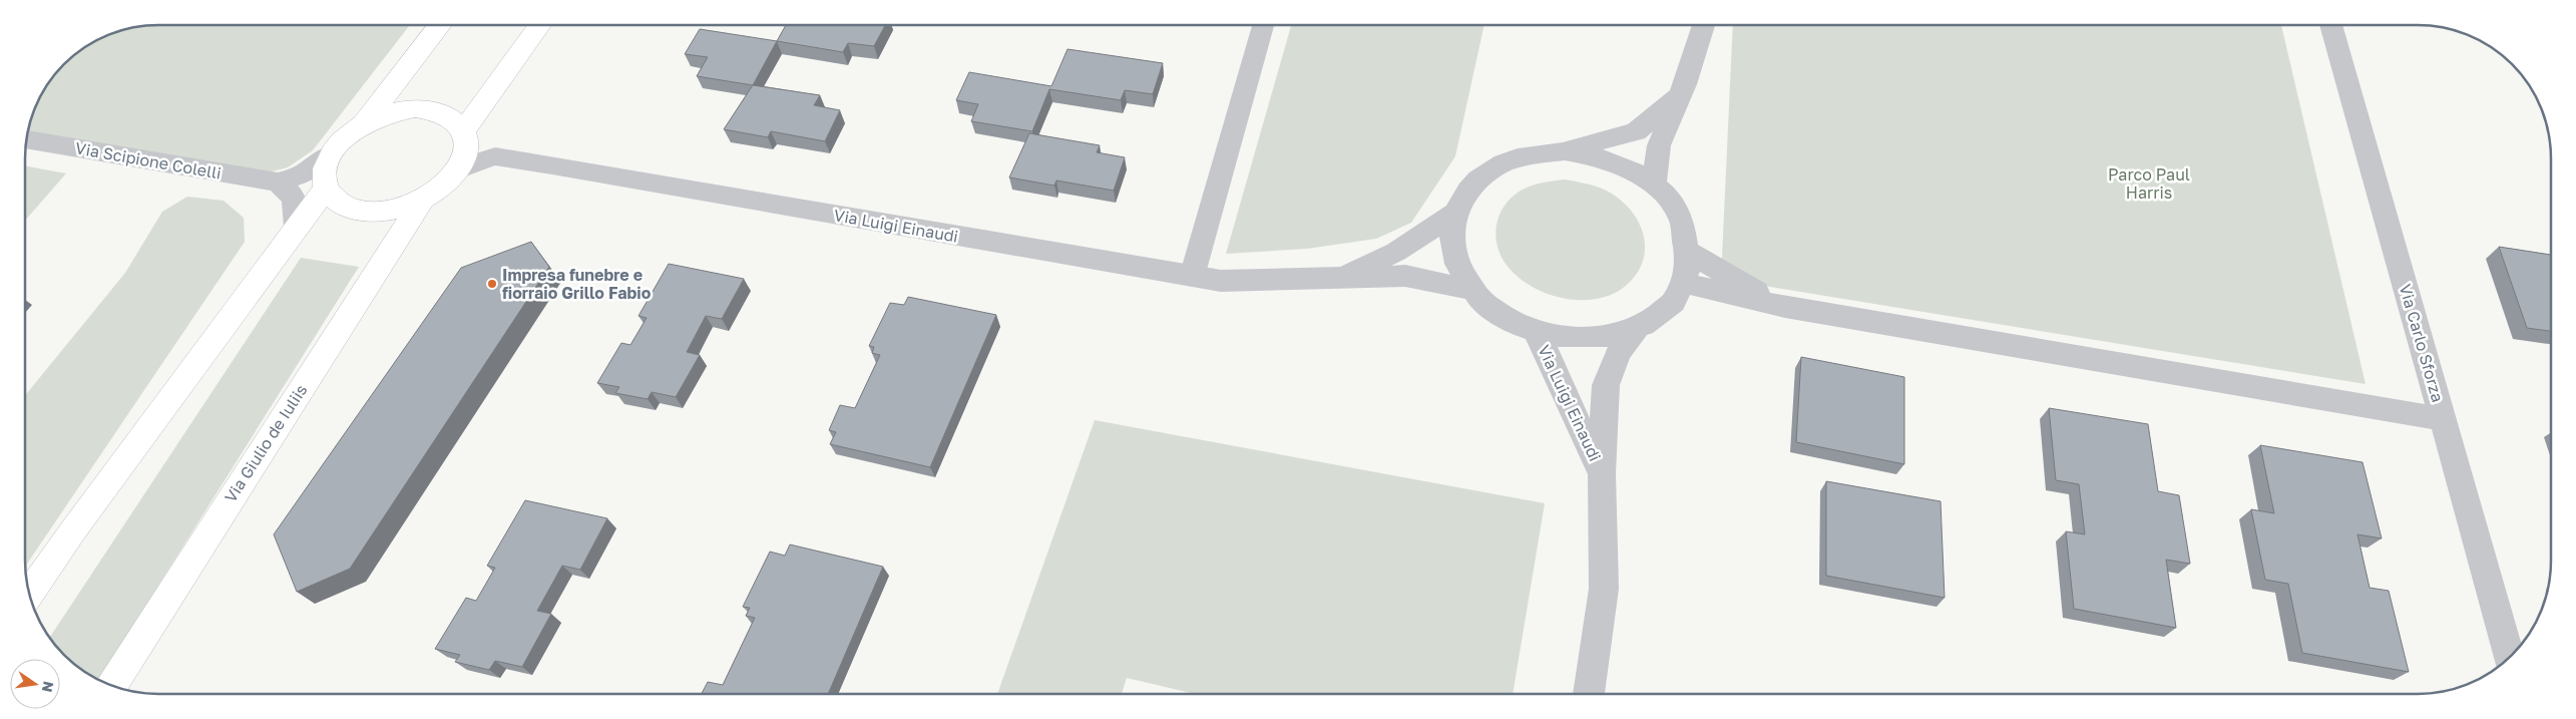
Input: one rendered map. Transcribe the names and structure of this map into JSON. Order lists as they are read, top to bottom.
{
  "streets": {
    "main road": ["Via Giulio de Iuliis"],
    "street": ["Via Scipione Colelli", "Via Luigi Einaudi", "Via Carlo Sforza"]
  },
  "crossings": [
    ["Via Scipione Colelli", "Via Luigi Einaudi"],
    ["Via Scipione Colelli", "Via Giulio de Iuliis"],
    ["Via Luigi Einaudi", "Via Giulio de Iuliis"]
  ],
  "parks": ["Parco Paul Harris"],
  "places": ["Impresa funebre e fiorraio Grillo Fabio"],
  "north": "right"
}
